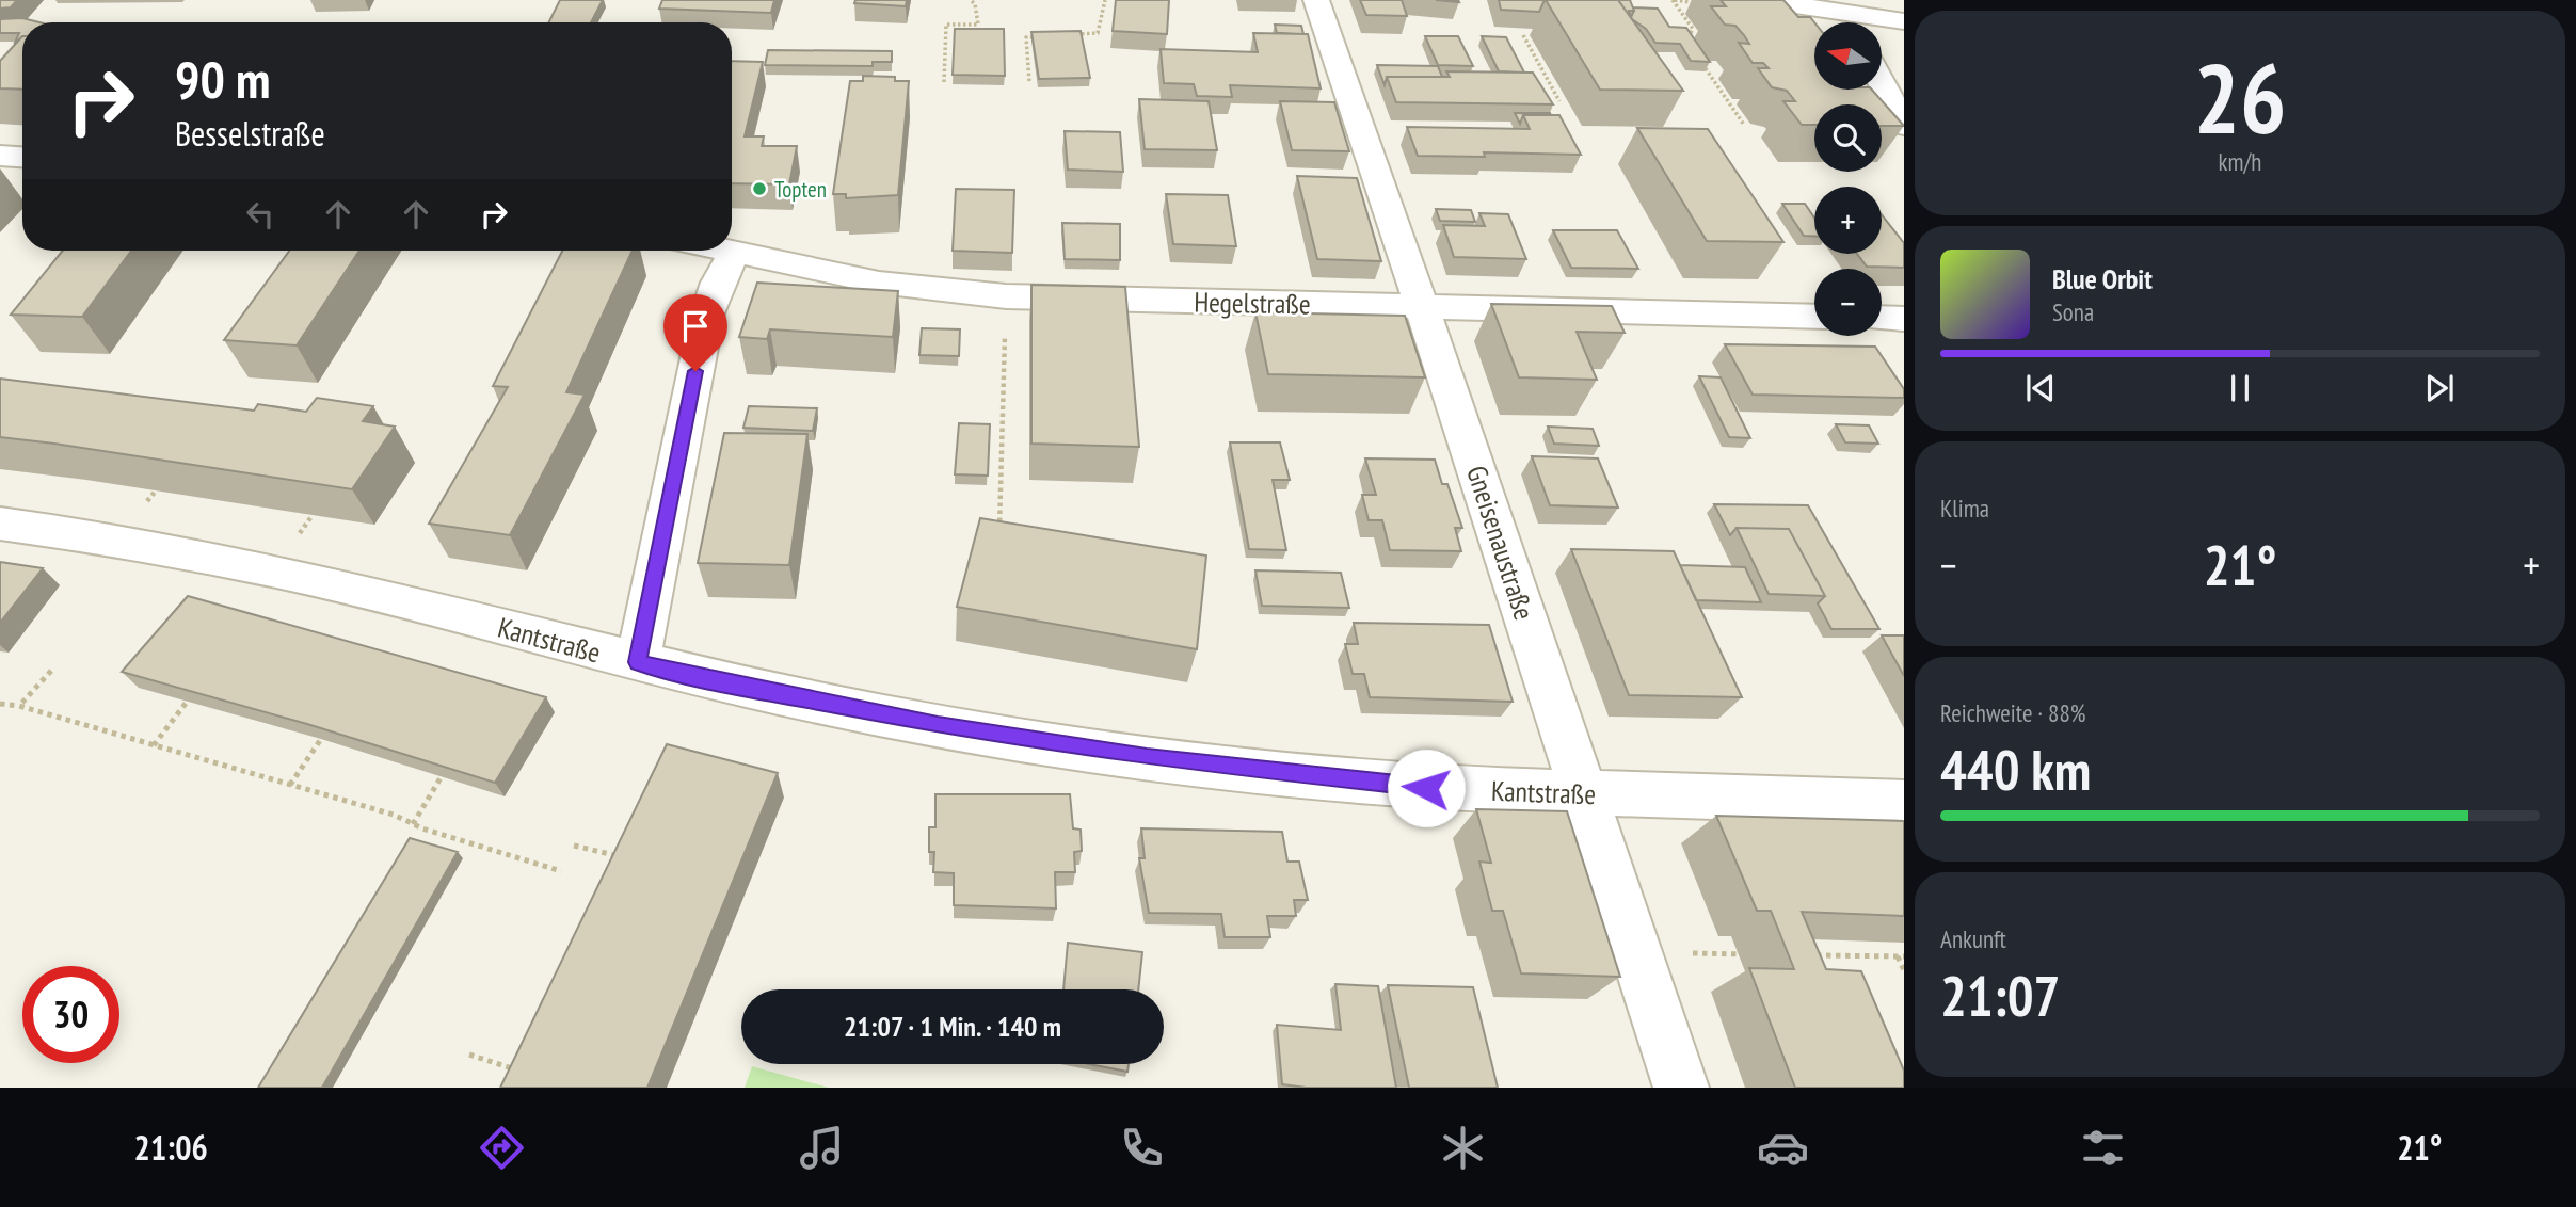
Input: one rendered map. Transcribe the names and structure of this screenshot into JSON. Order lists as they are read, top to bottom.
{
  "streets": {
    "street": ["Hegelstraße", "Gneisenaustraße", "Kantstraße"]
  },
  "crossings": [
    ["Hegelstraße", "Gneisenaustraße"],
    ["Gneisenaustraße", "Kantstraße"]
  ],
  "places": ["Topten"],
  "north": "left",
  "page": {
    "tile": [
      ["26", "km/h"],
      "Klima",
      ["Reichweite · 88%", "440 km"],
      ["Ankunft", "21:07"]
    ],
    "map_buttons": ["+", "−"],
    "turn": ["90 m", "Besselstraße"],
    "song": ["Blue Orbit", "Sona"],
    "heat": ["−", "21°", "+"],
    "limit": "30",
    "trip": "21:07 · 1 Min. · 140 m",
    "tabs": ["21:06", "21°"]
  }
}
